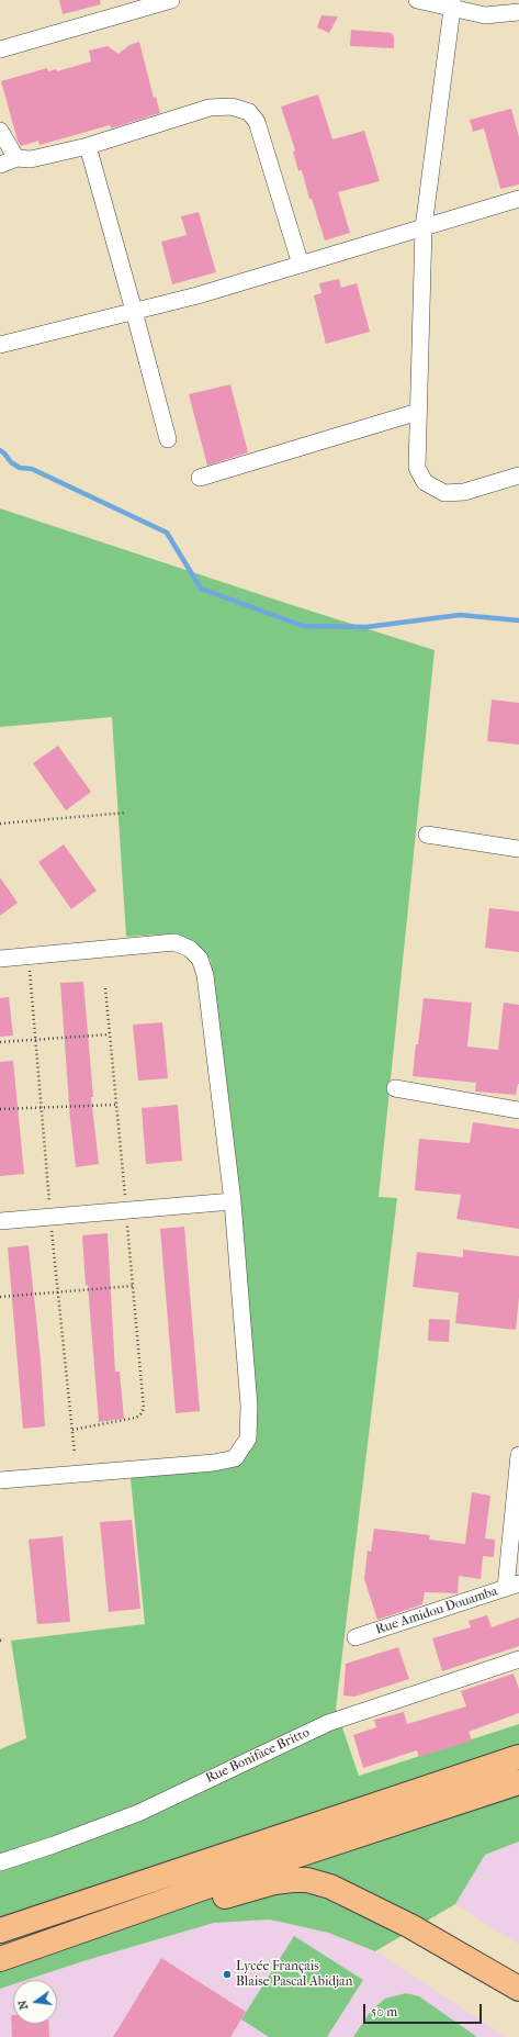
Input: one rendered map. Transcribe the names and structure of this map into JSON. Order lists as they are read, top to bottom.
{
  "streets": {
    "street": ["Rue Amidou Douamba", "Rue Boniface Britto"]
  },
  "places": ["Lycée Français Blaise Pascal Abidjan"],
  "scale_bar": "50 m",
  "north": "left"
}
